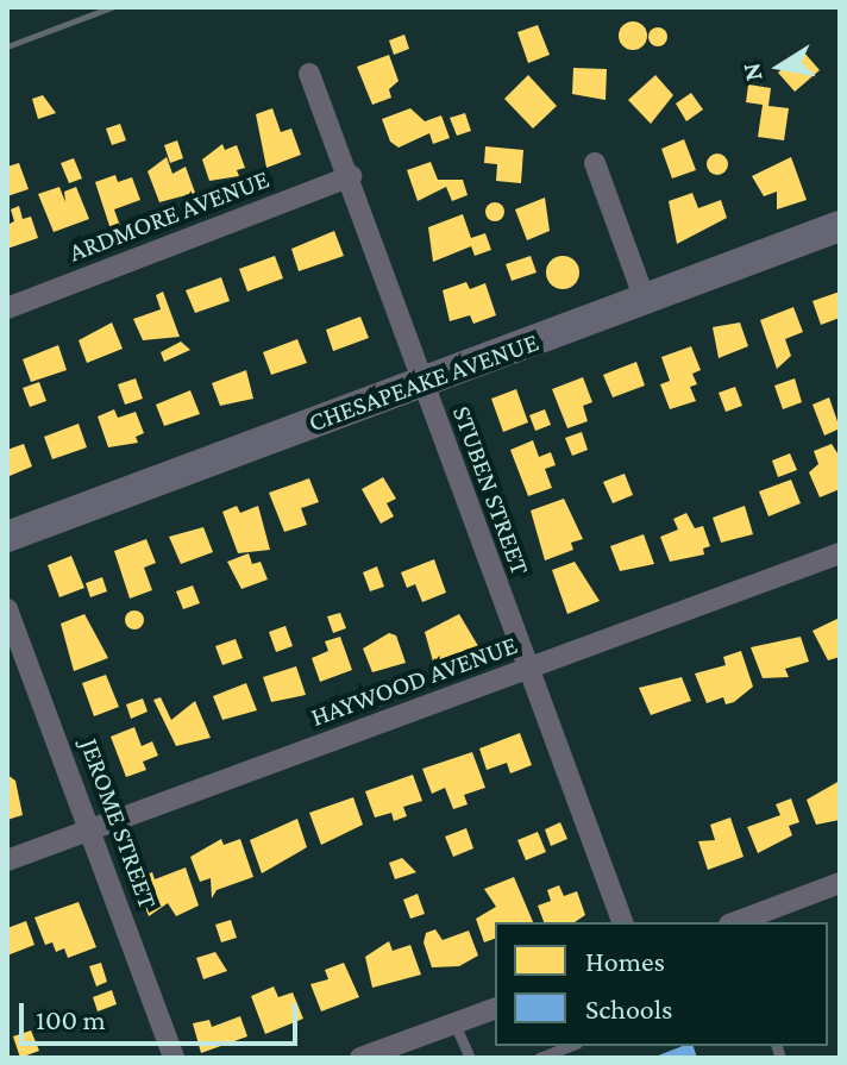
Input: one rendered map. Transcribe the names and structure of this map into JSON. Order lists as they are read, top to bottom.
{
  "streets": {
    "street": [
      "ARDMORE AVENUE",
      "CHESAPEAKE AVENUE",
      "STUBEN STREET",
      "HAYWOOD AVENUE",
      "JEROME STREET"
    ]
  },
  "crossings": [
    ["ARDMORE AVENUE", "STUBEN STREET"],
    ["CHESAPEAKE AVENUE", "STUBEN STREET"],
    ["STUBEN STREET", "HAYWOOD AVENUE"],
    ["HAYWOOD AVENUE", "JEROME STREET"]
  ],
  "legend": ["Homes", "Schools"],
  "scale_bar": "100 m",
  "north": "left"
}
